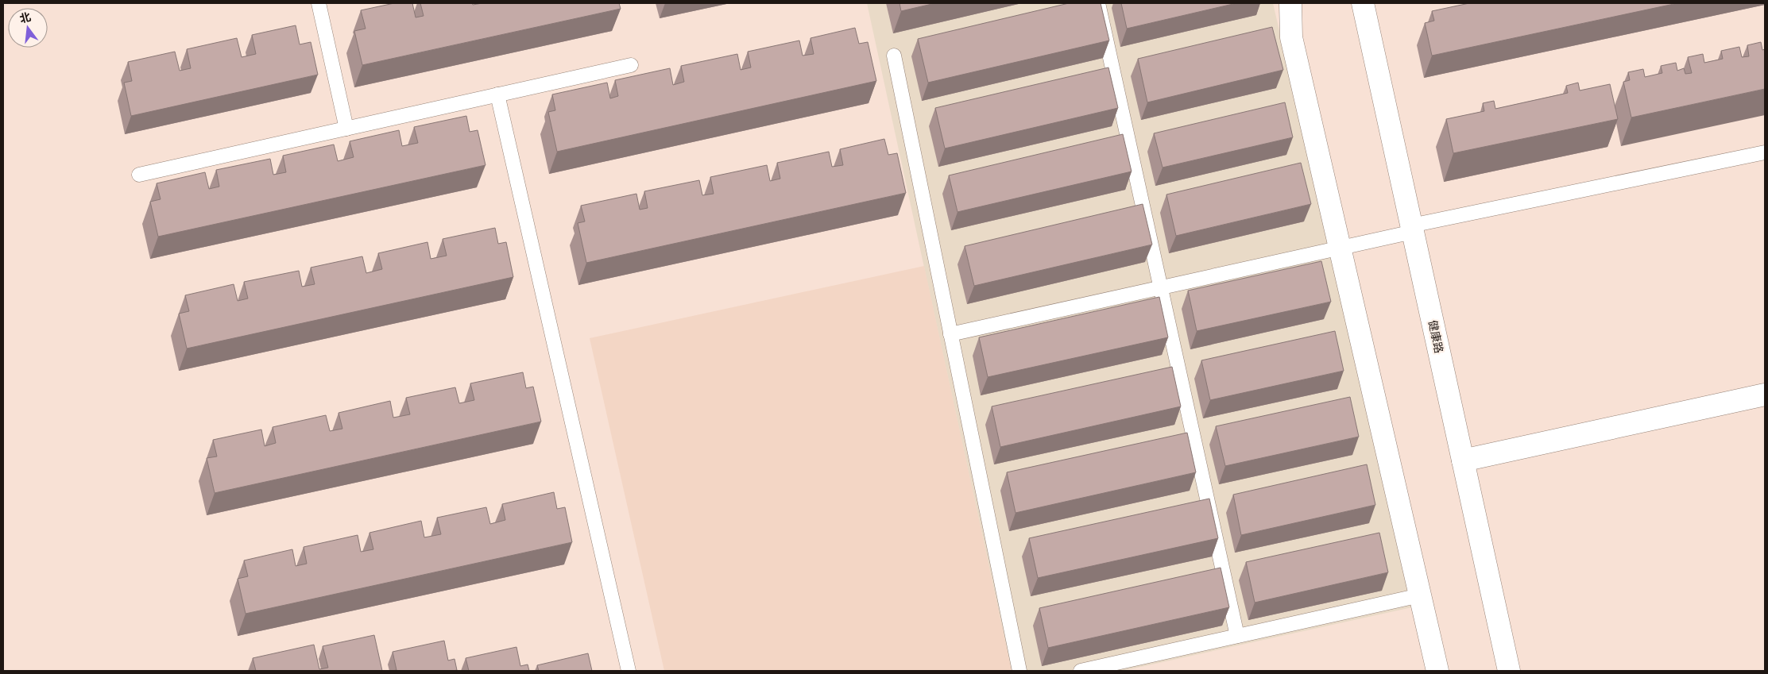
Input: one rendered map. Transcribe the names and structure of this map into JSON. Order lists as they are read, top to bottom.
{
  "streets": {
    "street": ["健康路"]
  },
  "north": "top"
}
